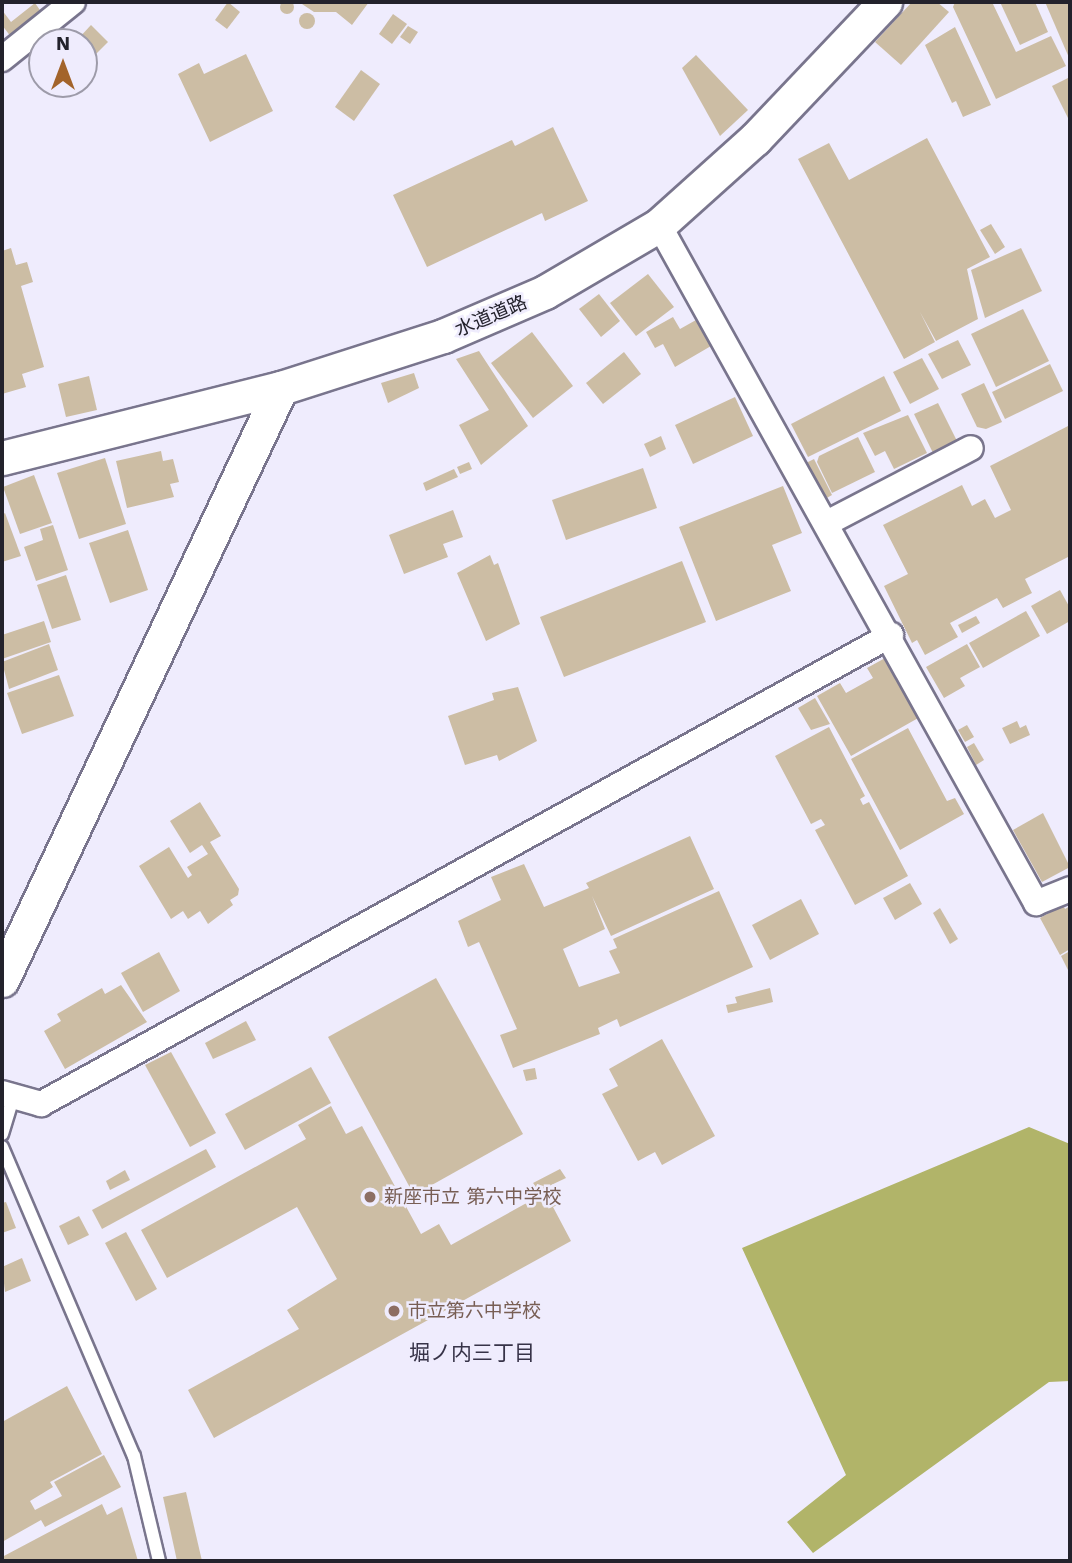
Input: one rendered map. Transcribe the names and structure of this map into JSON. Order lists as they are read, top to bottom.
{
  "streets": {
    "street": ["水道道路"]
  },
  "districts": ["堀ノ内三丁目"],
  "places": ["新座市立 第六中学校", "市立第六中学校"],
  "north": "top"
}
